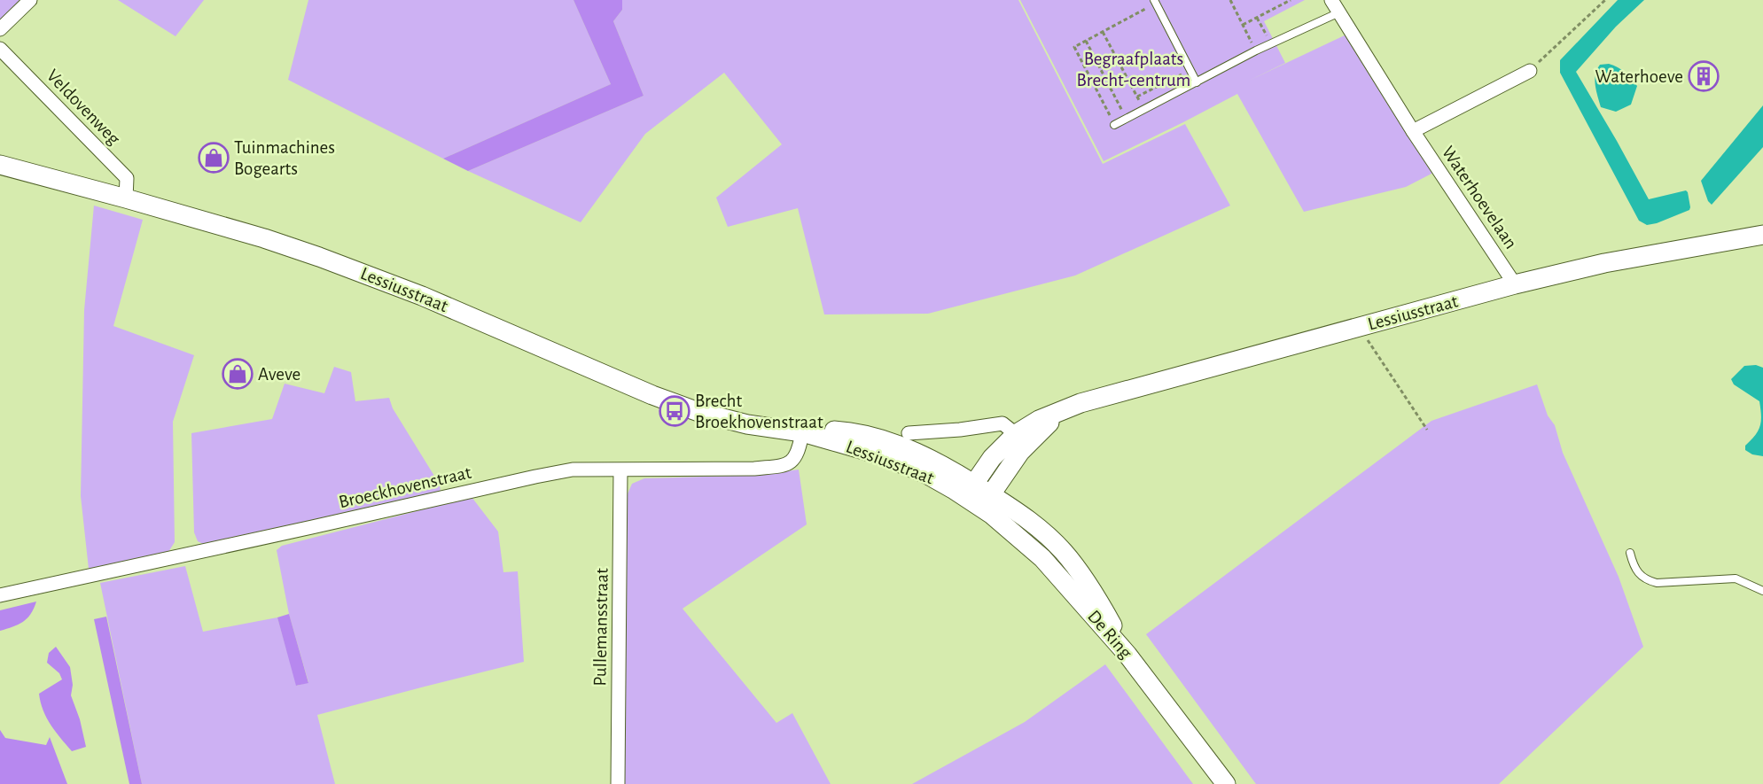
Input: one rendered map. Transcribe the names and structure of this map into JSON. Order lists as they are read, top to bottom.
{
  "streets": {
    "main road": ["Lessiusstraat", "De Ring"],
    "street": [
      "Veldovenweg",
      "Waterhoevelaan",
      "Broeckhovenstraat",
      "Pullemansstraat"
    ]
  },
  "crossings": [
    ["Veldovenweg", "Lessiusstraat"],
    ["Waterhoevelaan", "Lessiusstraat"],
    ["Lessiusstraat", "Broeckhovenstraat"],
    ["Lessiusstraat", "De Ring"],
    ["Broeckhovenstraat", "Pullemansstraat"]
  ],
  "parks": ["Begraafplaats Brecht-centrum"],
  "places": {
    "building": ["Waterhoeve"],
    "shop": ["Tuinmachines Bogearts", "Aveve"],
    "bus stop": ["Brecht Broekhovenstraat"]
  }
}
